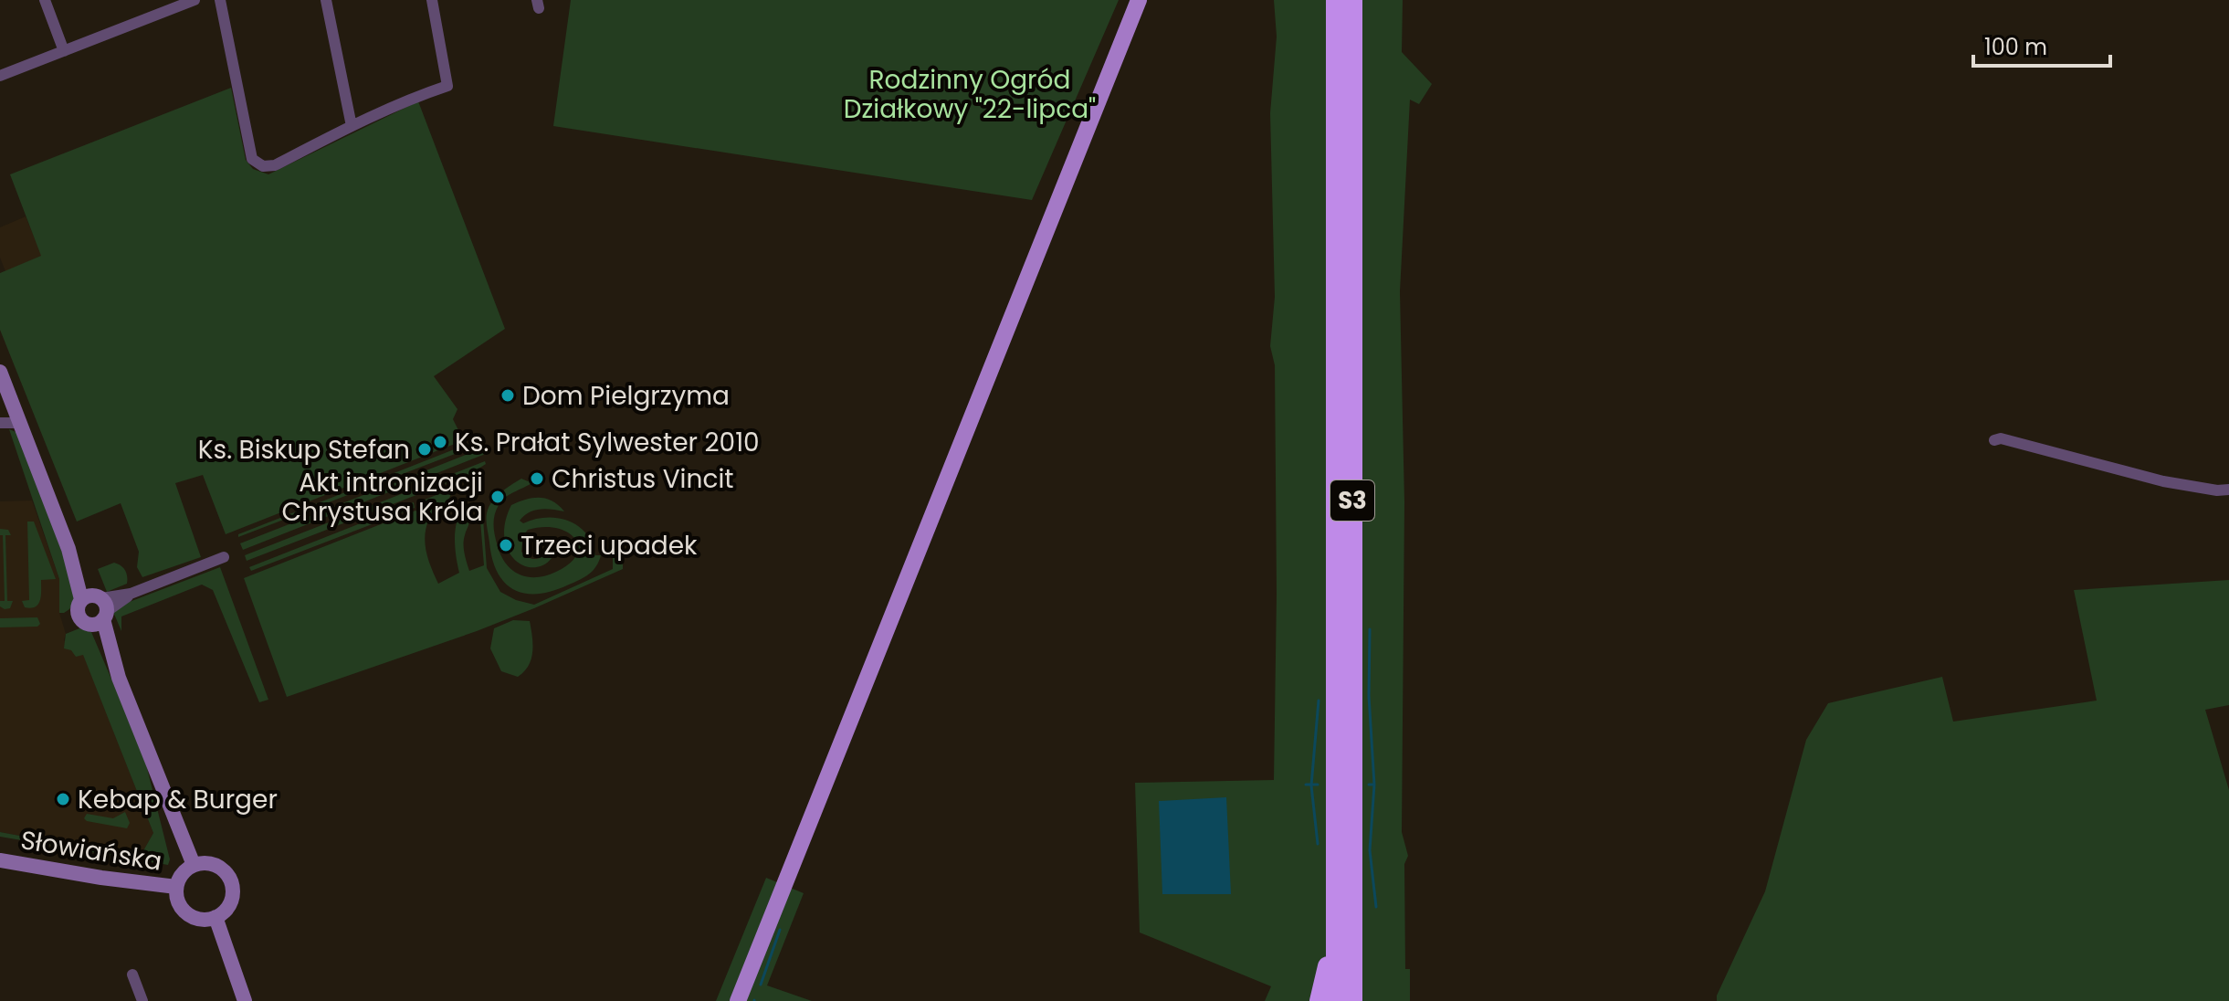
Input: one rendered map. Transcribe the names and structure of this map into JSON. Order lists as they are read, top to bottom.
{
  "streets": {
    "highway": ["S3"],
    "street": ["Słowiańska"]
  },
  "parks": ["Rodzinny Ogród Działkowy \"22-lipca\""],
  "places": [
    "Dom Pielgrzyma",
    "Ks. Prałat Sylwester 2010",
    "Ks. Biskup Stefan",
    "Christus Vincit",
    "Akt intronizacji Chrystusa Króla",
    "Trzeci upadek",
    "Kebap & Burger"
  ],
  "scale_bar": "100 m"
}
